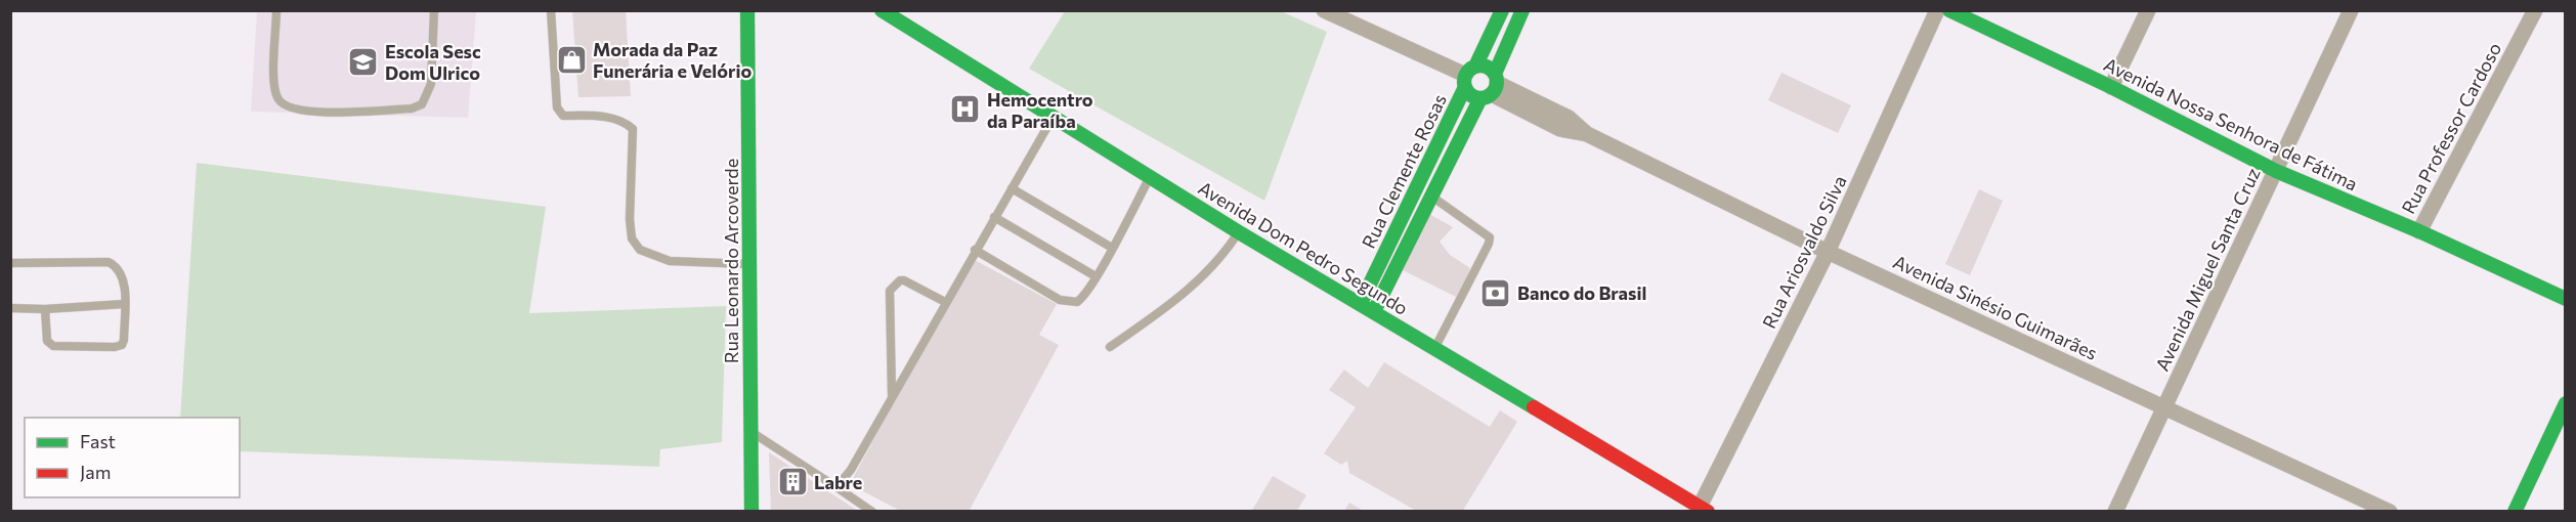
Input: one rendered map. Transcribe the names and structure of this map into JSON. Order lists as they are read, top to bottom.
{
  "streets": {
    "main road": [
      "Avenida Nossa Senhora de Fátima",
      "Rua Clemente Rosas",
      "Avenida Dom Pedro Segundo",
      "Rua Leonardo Arcoverde"
    ],
    "street": [
      "Rua Professor Cardoso",
      "Rua Ariosvaldo Silva",
      "Avenida Miguel Santa Cruz",
      "Avenida Sinésio Guimarães"
    ]
  },
  "crossings": [
    ["Avenida Nossa Senhora de Fátima", "Rua Professor Cardoso"],
    ["Avenida Nossa Senhora de Fátima", "Avenida Miguel Santa Cruz"],
    ["Rua Clemente Rosas", "Avenida Dom Pedro Segundo"],
    ["Rua Clemente Rosas", "Avenida Sinésio Guimarães"],
    ["Avenida Dom Pedro Segundo", "Rua Ariosvaldo Silva"],
    ["Rua Ariosvaldo Silva", "Avenida Sinésio Guimarães"],
    ["Avenida Miguel Santa Cruz", "Avenida Sinésio Guimarães"]
  ],
  "places": {
    "shop": ["Morada da Paz Funerária e Velório"],
    "school or university": ["Escola Sesc Dom Ulrico"],
    "hospital": ["Hemocentro da Paraíba"],
    "bank": ["Banco do Brasil"],
    "building": ["Labre"]
  },
  "legend": ["Fast", "Jam"]
}
